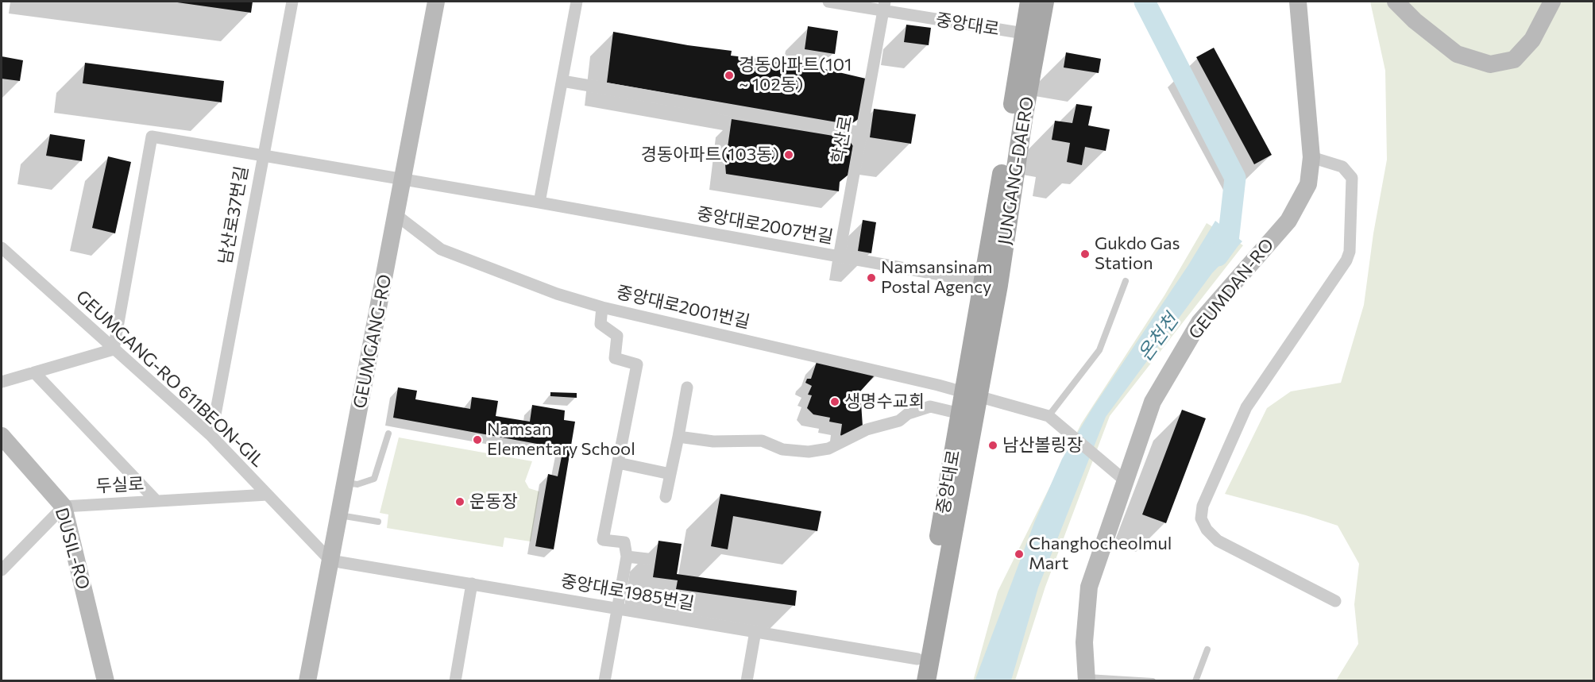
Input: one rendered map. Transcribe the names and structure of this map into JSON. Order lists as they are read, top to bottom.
{
  "streets": {
    "main road": ["중앙대로", "JUNGANG-DAERO"],
    "street": [
      "학산로",
      "남산로37번길",
      "중앙대로2007번길",
      "GEUMDAN-RO",
      "중앙대로2001번길",
      "GEUMGANG-RO",
      "GEUMGANG-RO 611BEON-GIL",
      "두실로",
      "DUSIL-RO",
      "중앙대로1985번길"
    ]
  },
  "crossings": [
    ["중앙대로", "학산로"],
    ["중앙대로", "JUNGANG-DAERO"],
    ["중앙대로", "중앙대로2001번길"],
    ["중앙대로", "중앙대로1985번길"],
    ["학산로", "중앙대로2007번길"],
    ["JUNGANG-DAERO", "중앙대로2007번길"],
    ["JUNGANG-DAERO", "중앙대로2001번길"],
    ["남산로37번길", "중앙대로2007번길"],
    ["남산로37번길", "GEUMGANG-RO 611BEON-GIL"],
    ["중앙대로2007번길", "GEUMGANG-RO"],
    ["중앙대로2007번길", "GEUMGANG-RO 611BEON-GIL"],
    ["중앙대로2001번길", "GEUMGANG-RO"],
    ["GEUMGANG-RO", "GEUMGANG-RO 611BEON-GIL"],
    ["GEUMGANG-RO", "중앙대로1985번길"],
    ["GEUMGANG-RO 611BEON-GIL", "두실로"],
    ["GEUMGANG-RO 611BEON-GIL", "중앙대로1985번길"],
    ["두실로", "DUSIL-RO"]
  ],
  "water": ["온천천"],
  "places": [
    "경동아파트(101 ~ 102동)",
    "경동아파트(103동)",
    "Gukdo Gas Station",
    "Namsansinam Postal Agency",
    "생명수교회",
    "Namsan Elementary School",
    "남산볼링장",
    "운동장",
    "Changhocheolmul Mart"
  ]
}
